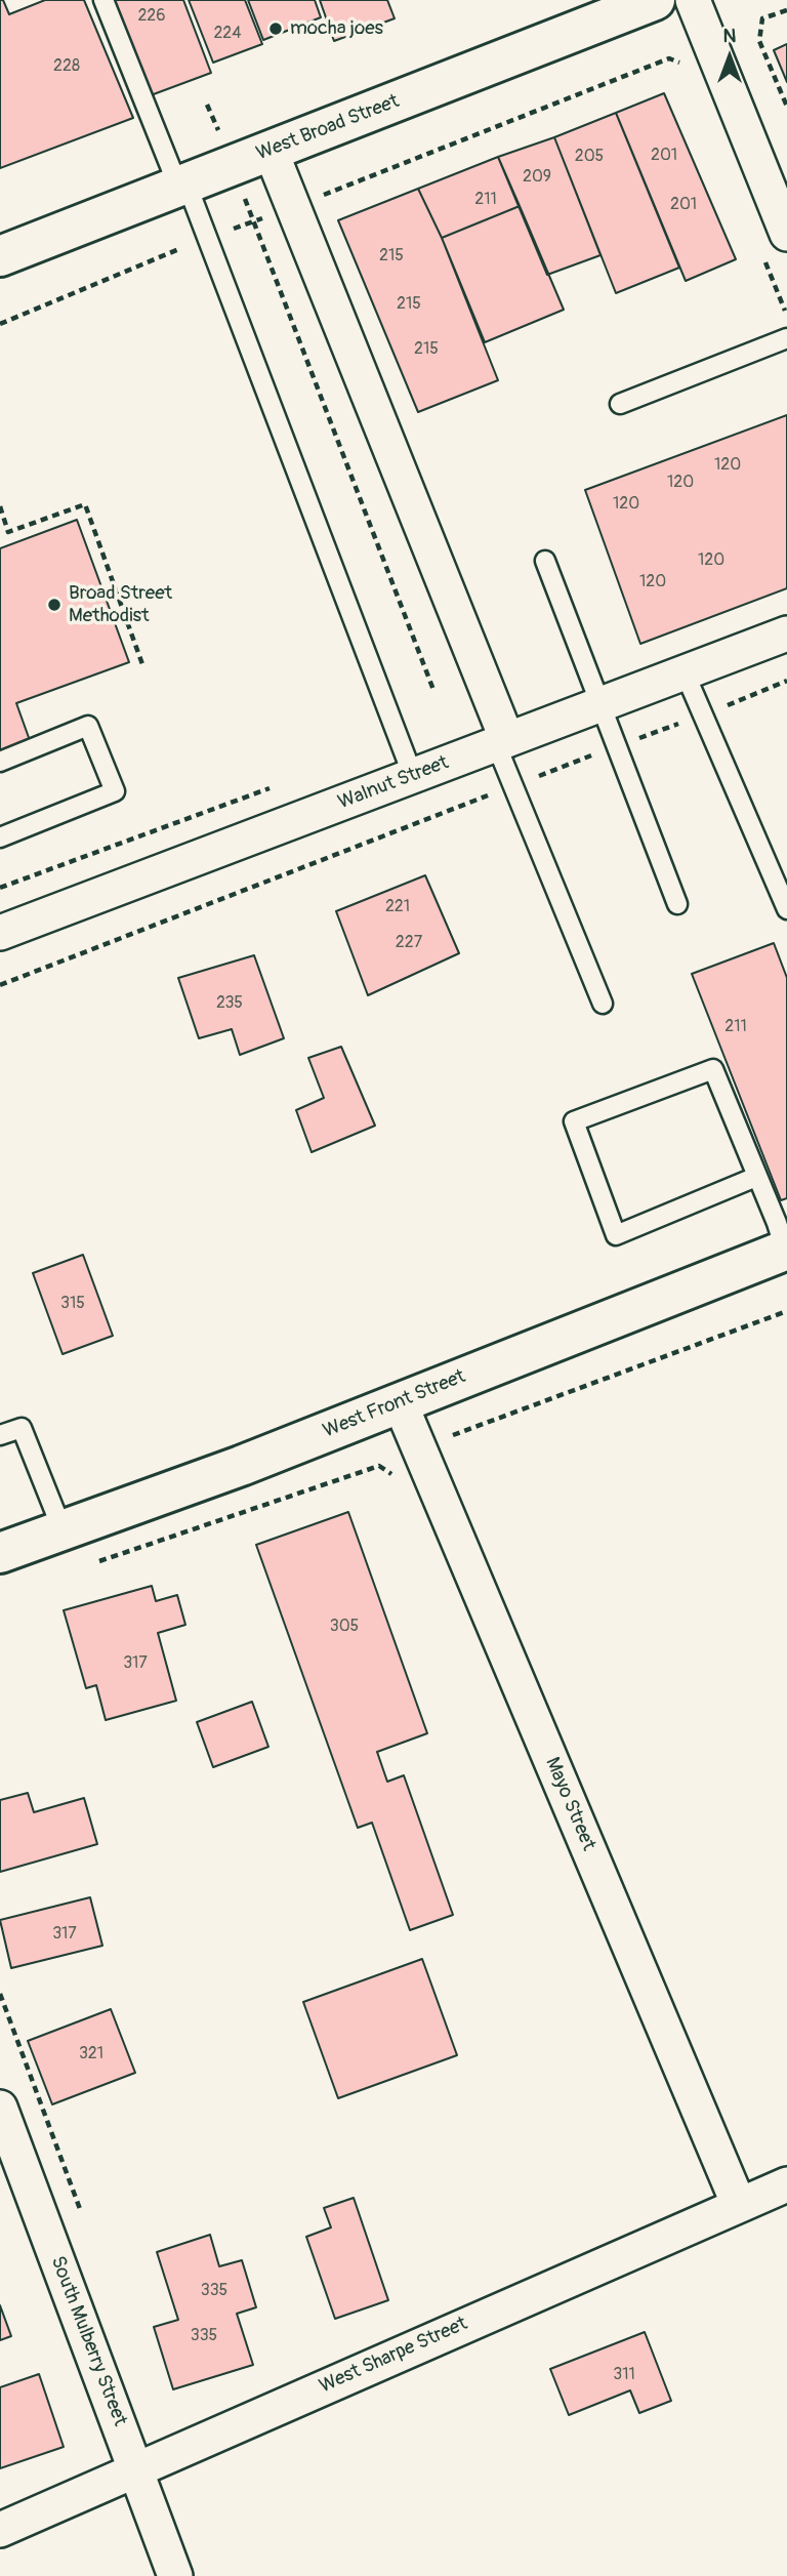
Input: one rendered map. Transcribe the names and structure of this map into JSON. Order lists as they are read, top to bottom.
{
  "streets": {
    "main road": ["West Broad Street", "West Front Street"],
    "street": [
      "Walnut Street",
      "Mayo Street",
      "South Mulberry Street",
      "West Sharpe Street"
    ]
  },
  "crossings": [
    ["West Front Street", "Mayo Street"],
    ["Mayo Street", "West Sharpe Street"],
    ["South Mulberry Street", "West Sharpe Street"]
  ],
  "places": ["mocha joes", "Broad Street Methodist"],
  "house_numbers": [
    "226",
    "224",
    "228",
    "201",
    "205",
    "209",
    "211",
    "201",
    "215",
    "215",
    "215",
    "120",
    "120",
    "120",
    "120",
    "120",
    "221",
    "227",
    "235",
    "211",
    "315",
    "305",
    "317",
    "317",
    "321",
    "335",
    "335",
    "311"
  ],
  "north": "top"
}
